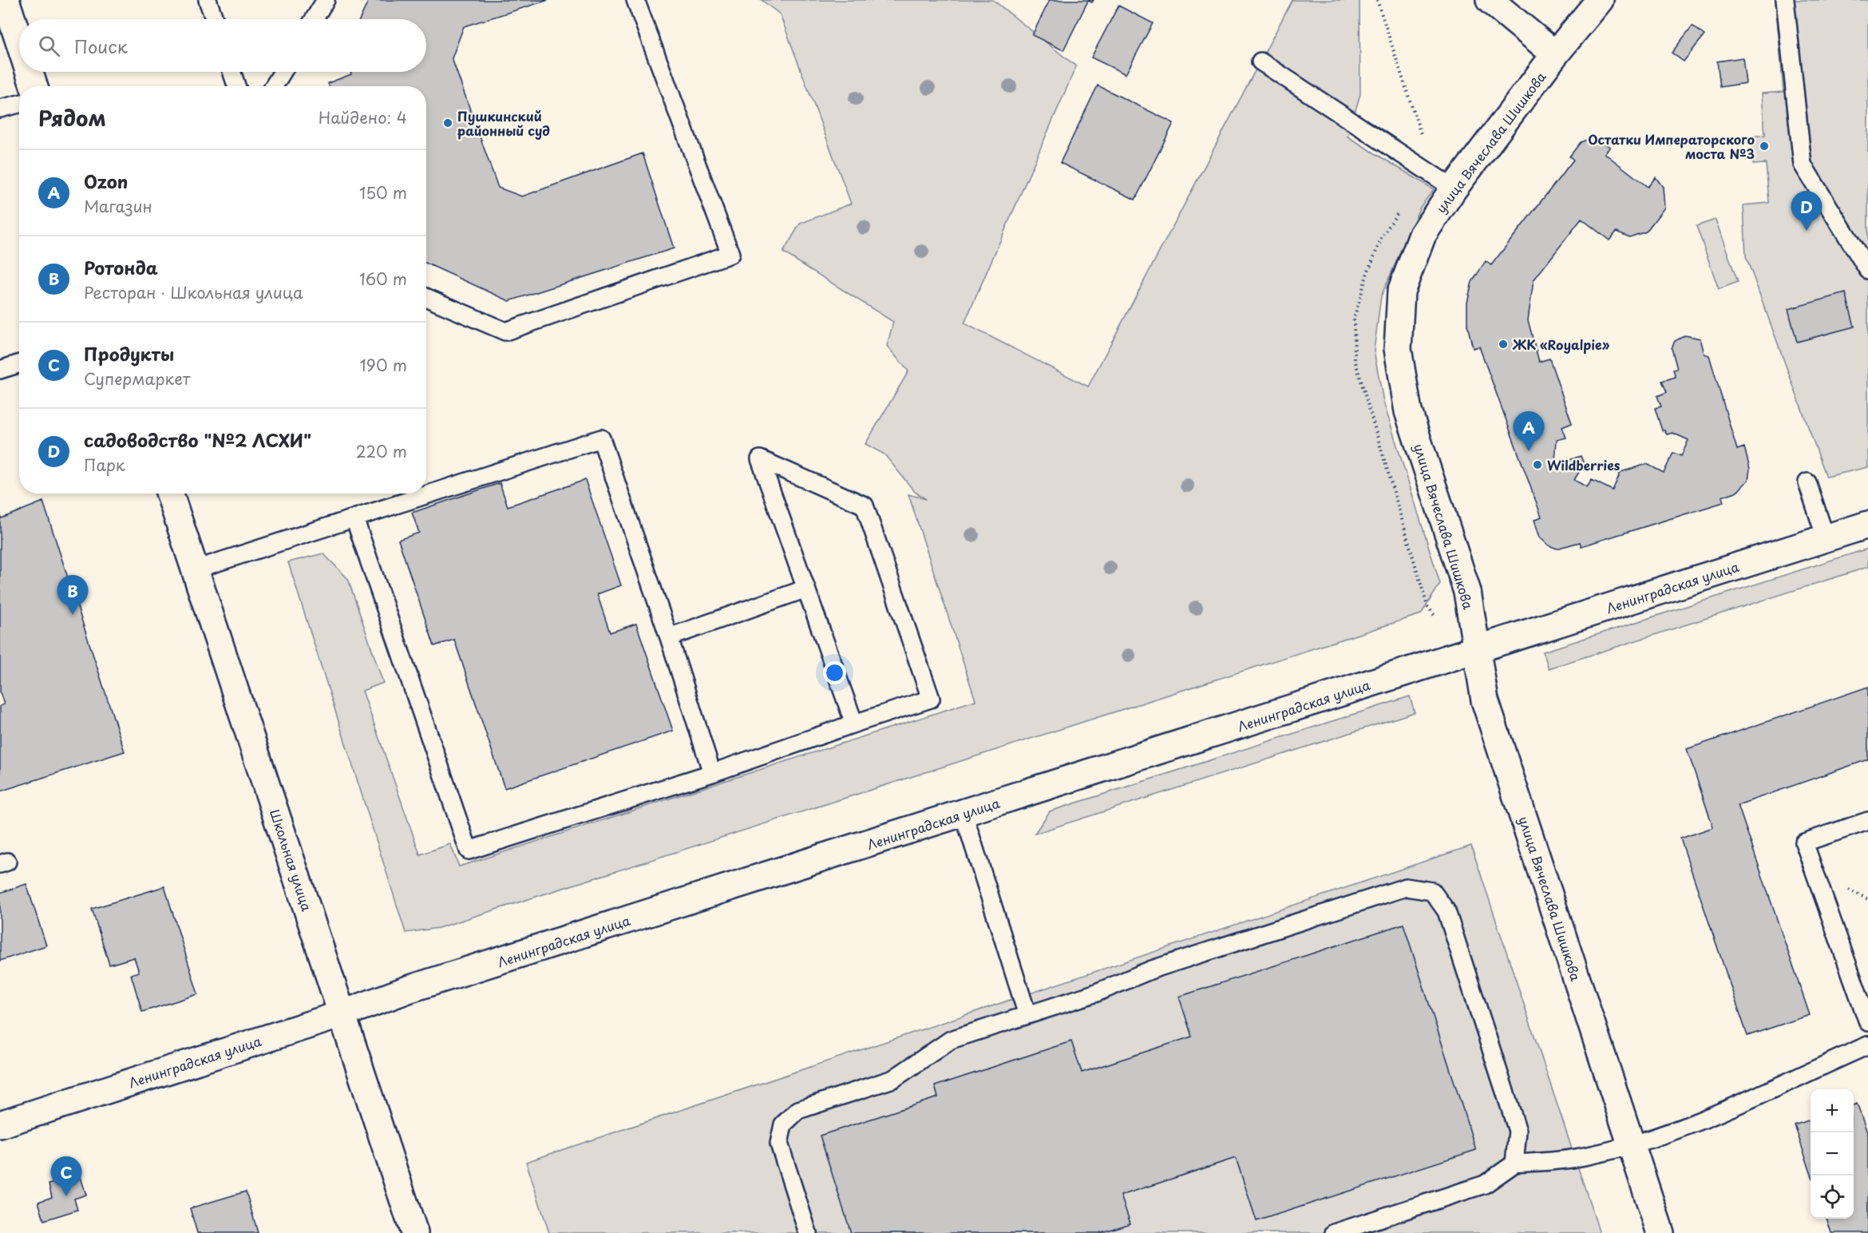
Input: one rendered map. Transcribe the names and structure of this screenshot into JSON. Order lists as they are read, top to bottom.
{
  "streets": {
    "street": ["улица Вячеслава Шишкова", "Ленинградская улица", "Школьная улица"]
  },
  "crossings": [
    ["улица Вячеслава Шишкова", "Ленинградская улица"],
    ["Ленинградская улица", "Школьная улица"]
  ],
  "places": [
    "Пушкинский районный суд",
    "Остатки Императорского моста №3",
    "ЖК «Royalpie»",
    "Wildberries"
  ],
  "page": {
    "search": "Поиск",
    "heading": ["Рядом", "Найдено: 4"],
    "list": [
      {
        "mark": "A",
        "name": "Ozon",
        "note": "Магазин",
        "value": "150 m"
      },
      {
        "mark": "B",
        "name": "Ротонда",
        "note": "Ресторан · Школьная улица",
        "value": "160 m"
      },
      {
        "mark": "C",
        "name": "Продукты",
        "note": "Супермаркет",
        "value": "190 m"
      },
      {
        "mark": "D",
        "name": "садоводство \"№2 ЛСХИ\"",
        "note": "Парк",
        "value": "220 m"
      }
    ],
    "pins": [
      "D",
      "A",
      "B",
      "C"
    ],
    "map_buttons": ["+", "−"]
  }
}
